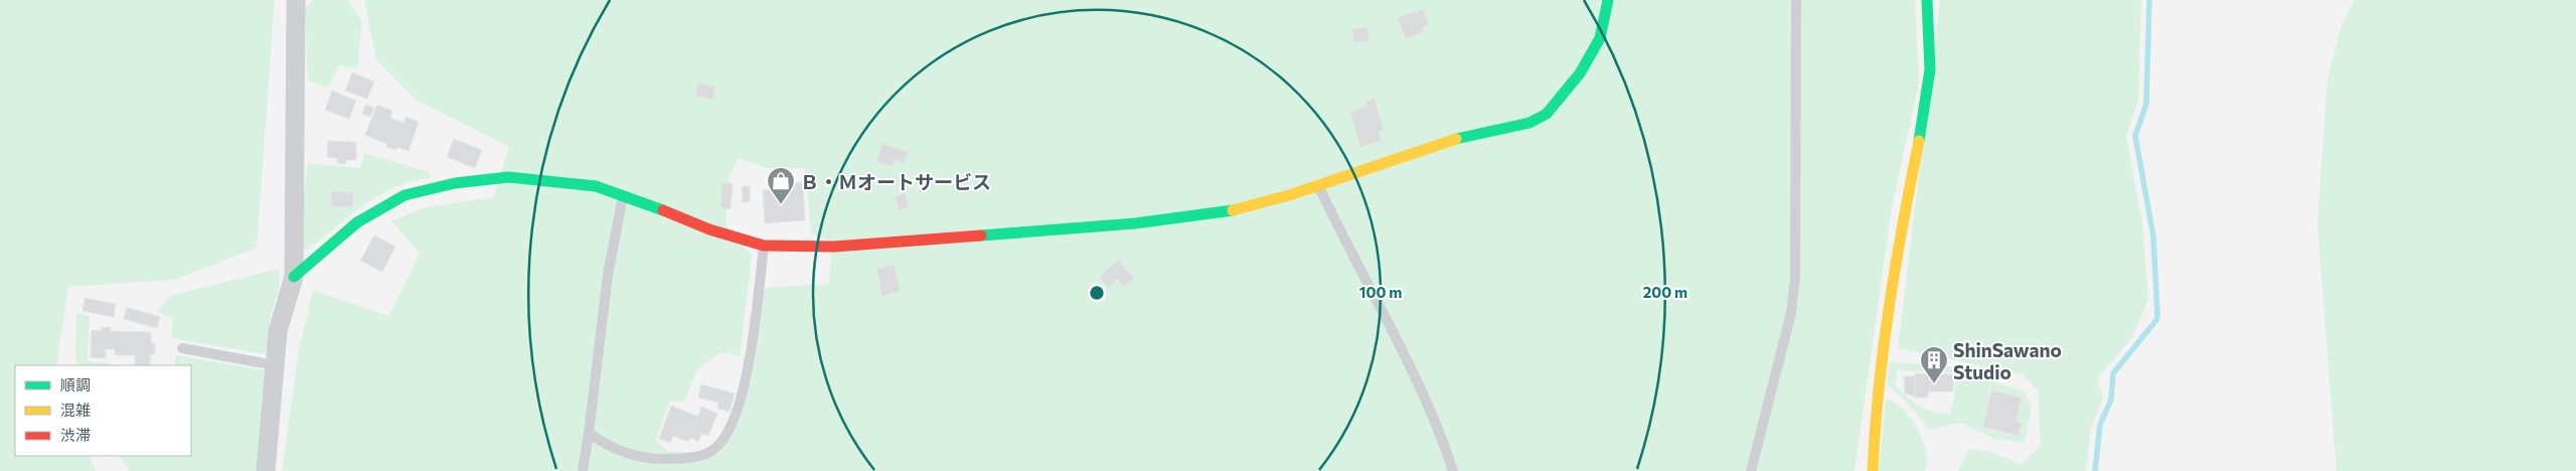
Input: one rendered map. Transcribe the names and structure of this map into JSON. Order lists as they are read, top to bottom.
{
  "places": {
    "shop": ["Ｂ・Ｍオートサービス"],
    "building": ["ShinSawano Studio"]
  },
  "legend": ["順調", "混雑", "渋滞"],
  "rings": ["100 m", "200 m"]
}
